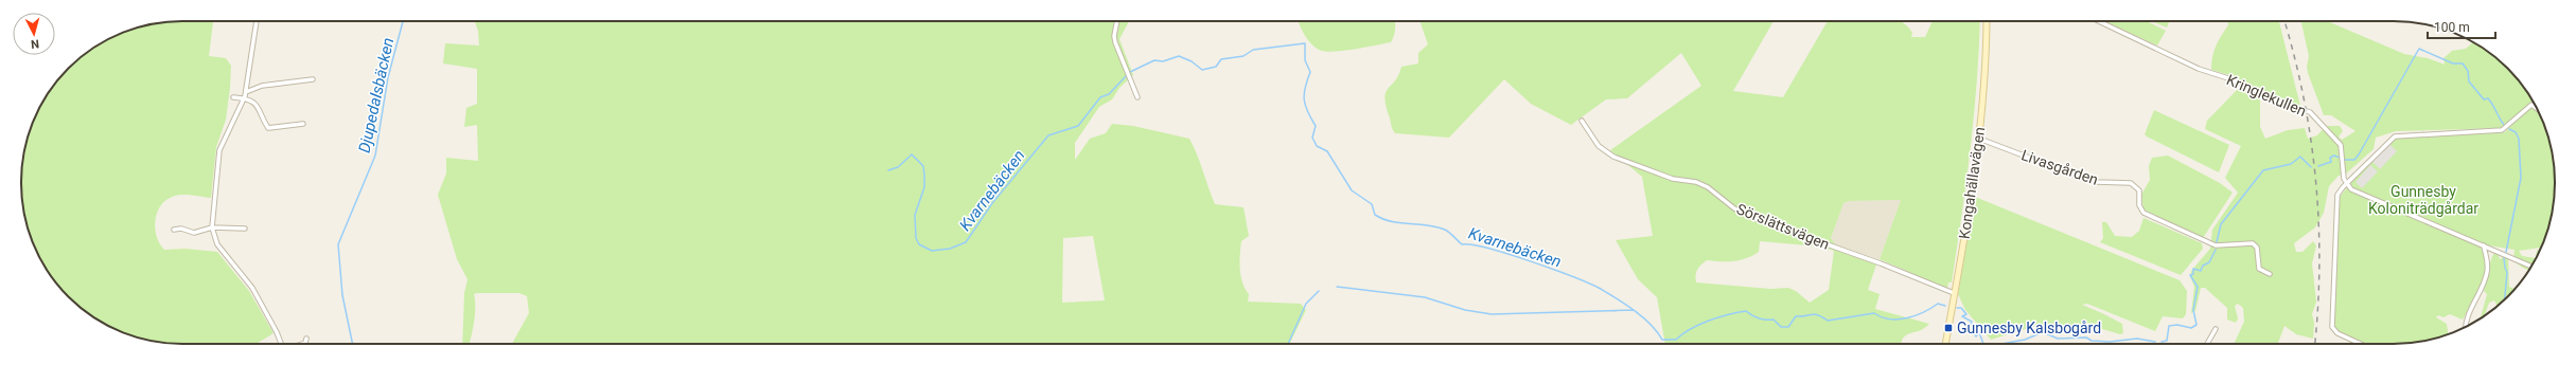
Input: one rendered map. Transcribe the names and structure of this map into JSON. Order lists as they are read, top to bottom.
{
  "streets": {
    "main road": ["Kongahällavägen"],
    "street": ["Kringlekullen", "Livasgården", "Sörslättsvägen"]
  },
  "crossings": [
    ["Livasgården", "Kongahällavägen"],
    ["Kongahällavägen", "Sörslättsvägen"]
  ],
  "water": ["Djupedalsbäcken", "Kvarnebäcken"],
  "parks": ["Gunnesby Koloniträdgårdar"],
  "places": {
    "transit": ["Gunnesby Kalsbogård"]
  },
  "scale_bar": "100 m",
  "north": "bottom"
}
